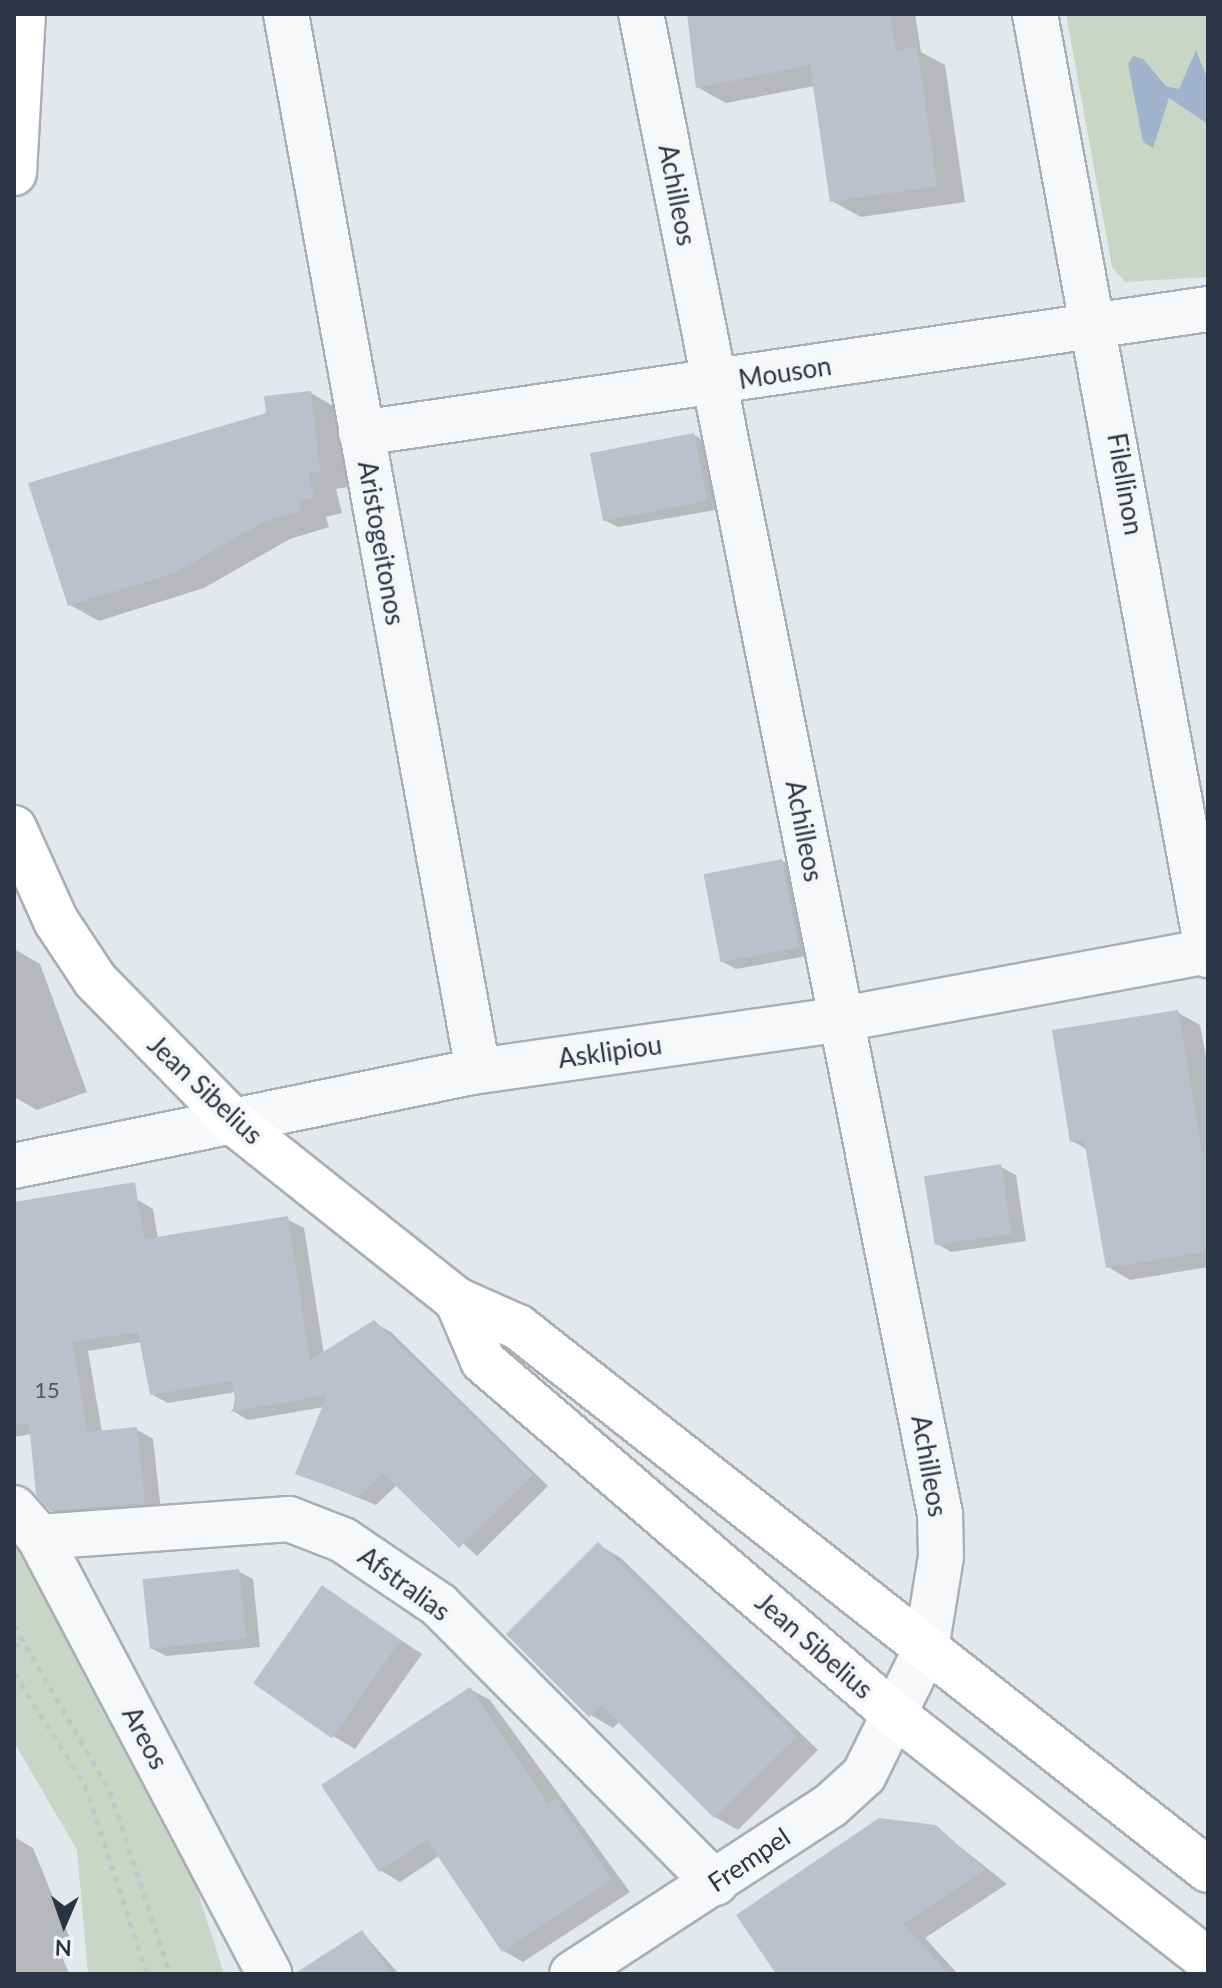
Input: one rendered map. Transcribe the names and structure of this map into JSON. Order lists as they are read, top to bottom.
{
  "streets": {
    "main road": ["Jean Sibelius"],
    "street": [
      "Achilleos",
      "Mouson",
      "Filellinon",
      "Aristogeitonos",
      "Asklipiou",
      "Afstralias",
      "Areos",
      "Frempel"
    ]
  },
  "crossings": [
    ["Achilleos", "Mouson"],
    ["Achilleos", "Asklipiou"],
    ["Achilleos", "Jean Sibelius"],
    ["Achilleos", "Frempel"],
    ["Mouson", "Filellinon"],
    ["Mouson", "Aristogeitonos"],
    ["Filellinon", "Asklipiou"],
    ["Aristogeitonos", "Asklipiou"],
    ["Asklipiou", "Jean Sibelius"],
    ["Jean Sibelius", "Frempel"],
    ["Afstralias", "Areos"],
    ["Afstralias", "Frempel"]
  ],
  "house_numbers": ["15"],
  "north": "bottom"
}
